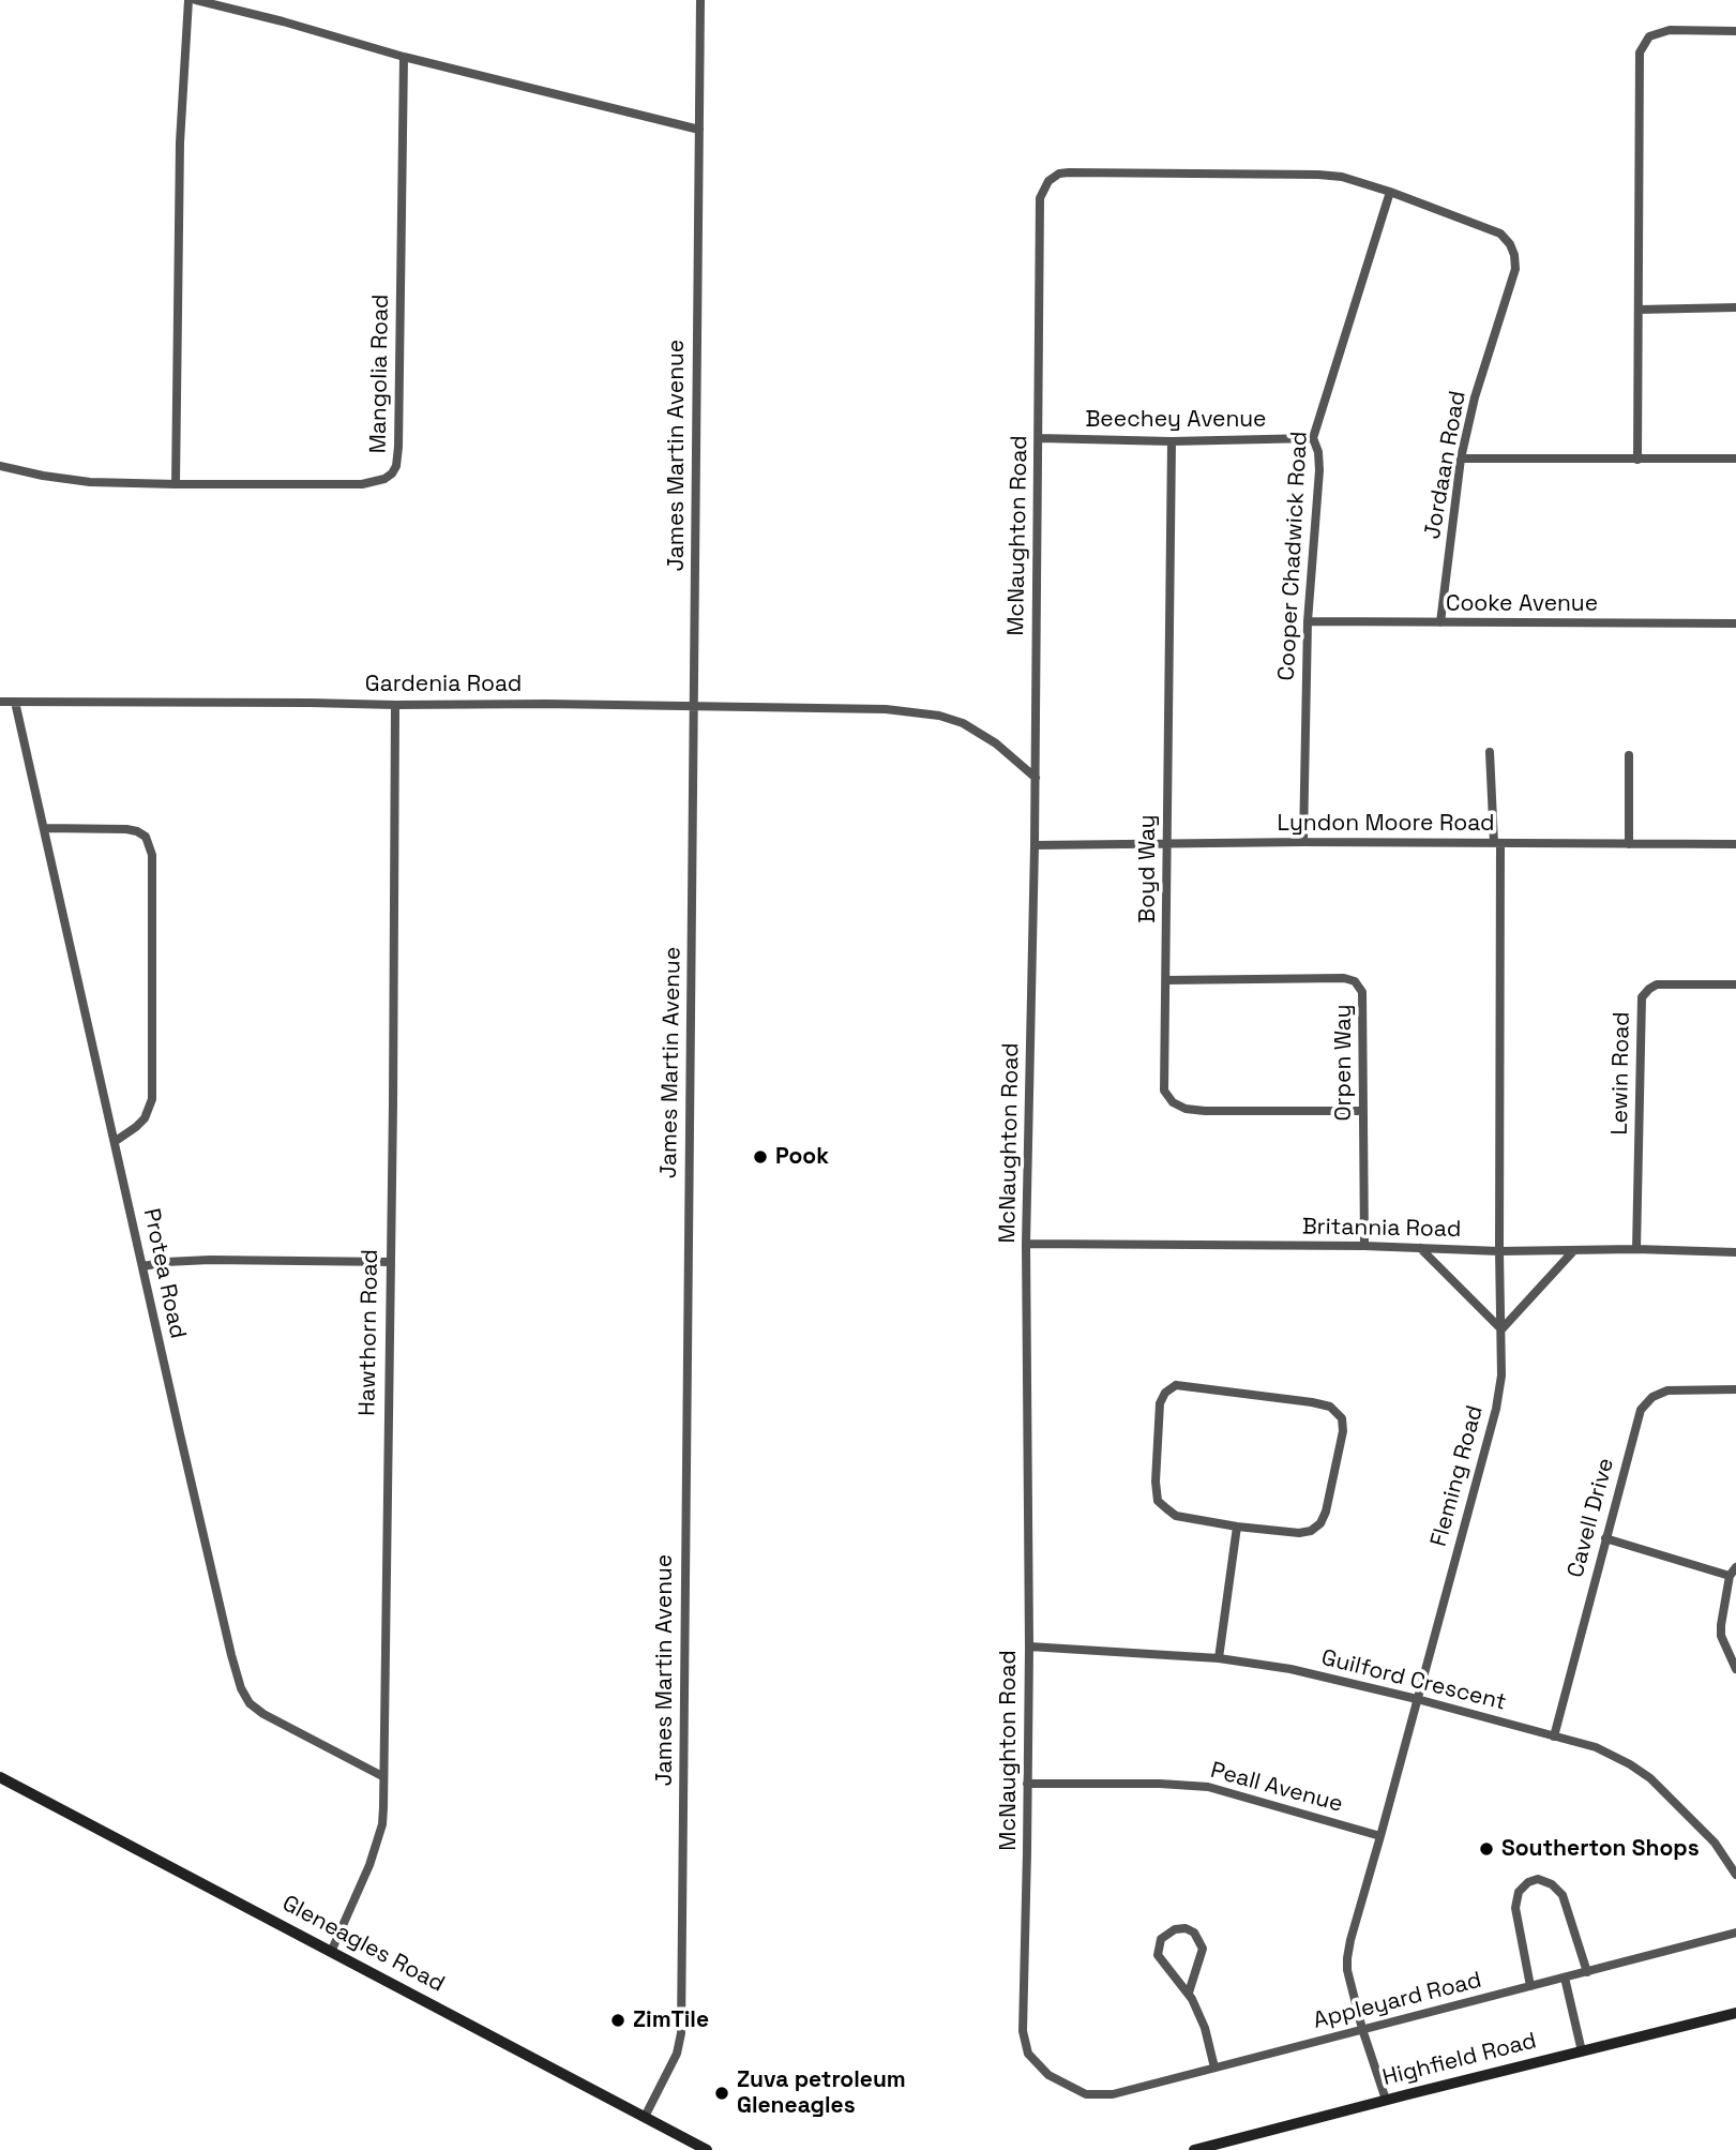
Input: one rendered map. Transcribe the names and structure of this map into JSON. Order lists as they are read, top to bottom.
{
  "streets": {
    "street": [
      "Mangolia Road",
      "Beechey Avenue",
      "James Martin Avenue",
      "Jordaan Road",
      "McNaughton Road",
      "Cooper Chadwick Road",
      "Cooke Avenue",
      "Gardenia Road",
      "Lyndon Moore Road",
      "Boyd Way",
      "Orpen Way",
      "Lewin Road",
      "Britannia Road",
      "Protea Road",
      "Hawthorn Road",
      "Fleming Road",
      "Cavell Drive",
      "Guilford Crescent",
      "Peall Avenue",
      "Gleneagles Road",
      "Appleyard Road",
      "Highfield Road"
    ]
  },
  "crossings": [
    ["Beechey Avenue", "McNaughton Road"],
    ["Beechey Avenue", "Cooper Chadwick Road"],
    ["Beechey Avenue", "Boyd Way"],
    ["James Martin Avenue", "Gardenia Road"],
    ["James Martin Avenue", "Gleneagles Road"],
    ["Jordaan Road", "McNaughton Road"],
    ["Jordaan Road", "Cooper Chadwick Road"],
    ["Jordaan Road", "Cooke Avenue"],
    ["McNaughton Road", "Cooper Chadwick Road"],
    ["McNaughton Road", "Gardenia Road"],
    ["McNaughton Road", "Lyndon Moore Road"],
    ["McNaughton Road", "Britannia Road"],
    ["McNaughton Road", "Guilford Crescent"],
    ["McNaughton Road", "Peall Avenue"],
    ["McNaughton Road", "Appleyard Road"],
    ["Cooper Chadwick Road", "Cooke Avenue"],
    ["Cooper Chadwick Road", "Lyndon Moore Road"],
    ["Gardenia Road", "Protea Road"],
    ["Gardenia Road", "Hawthorn Road"],
    ["Lyndon Moore Road", "Boyd Way"],
    ["Lyndon Moore Road", "Fleming Road"],
    ["Boyd Way", "Orpen Way"],
    ["Orpen Way", "Britannia Road"],
    ["Lewin Road", "Britannia Road"],
    ["Britannia Road", "Fleming Road"],
    ["Protea Road", "Hawthorn Road"],
    ["Hawthorn Road", "Gleneagles Road"],
    ["Fleming Road", "Guilford Crescent"],
    ["Fleming Road", "Peall Avenue"],
    ["Fleming Road", "Appleyard Road"],
    ["Fleming Road", "Highfield Road"],
    ["Cavell Drive", "Guilford Crescent"]
  ],
  "places": [
    "Pook",
    "Southerton Shops",
    "ZimTile",
    "Zuva petroleum Gleneagles"
  ]
}
